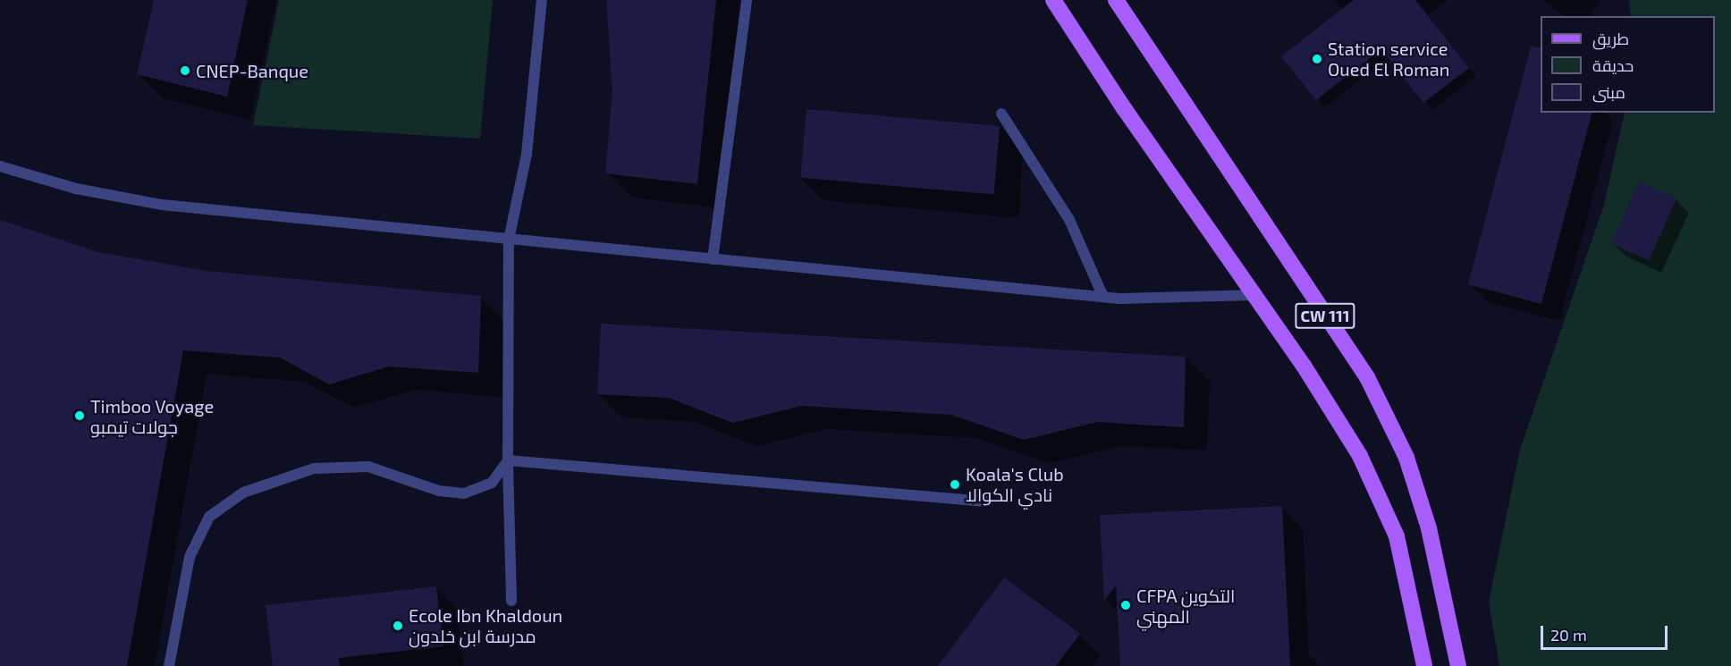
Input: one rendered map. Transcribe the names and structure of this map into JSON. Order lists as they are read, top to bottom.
{
  "streets": {
    "main road": ["CW 111"]
  },
  "places": [
    "Station service Oued El Roman",
    "CNEP-Banque",
    "Timboo Voyage جولات تيمبو",
    "Koala's Club نادي الكوالا",
    "CFPA التكوين المهني",
    "Ecole Ibn Khaldoun مدرسة ابن خلدون"
  ],
  "legend": ["طريق", "حديقة", "مبنى"],
  "scale_bar": "20 m"
}
